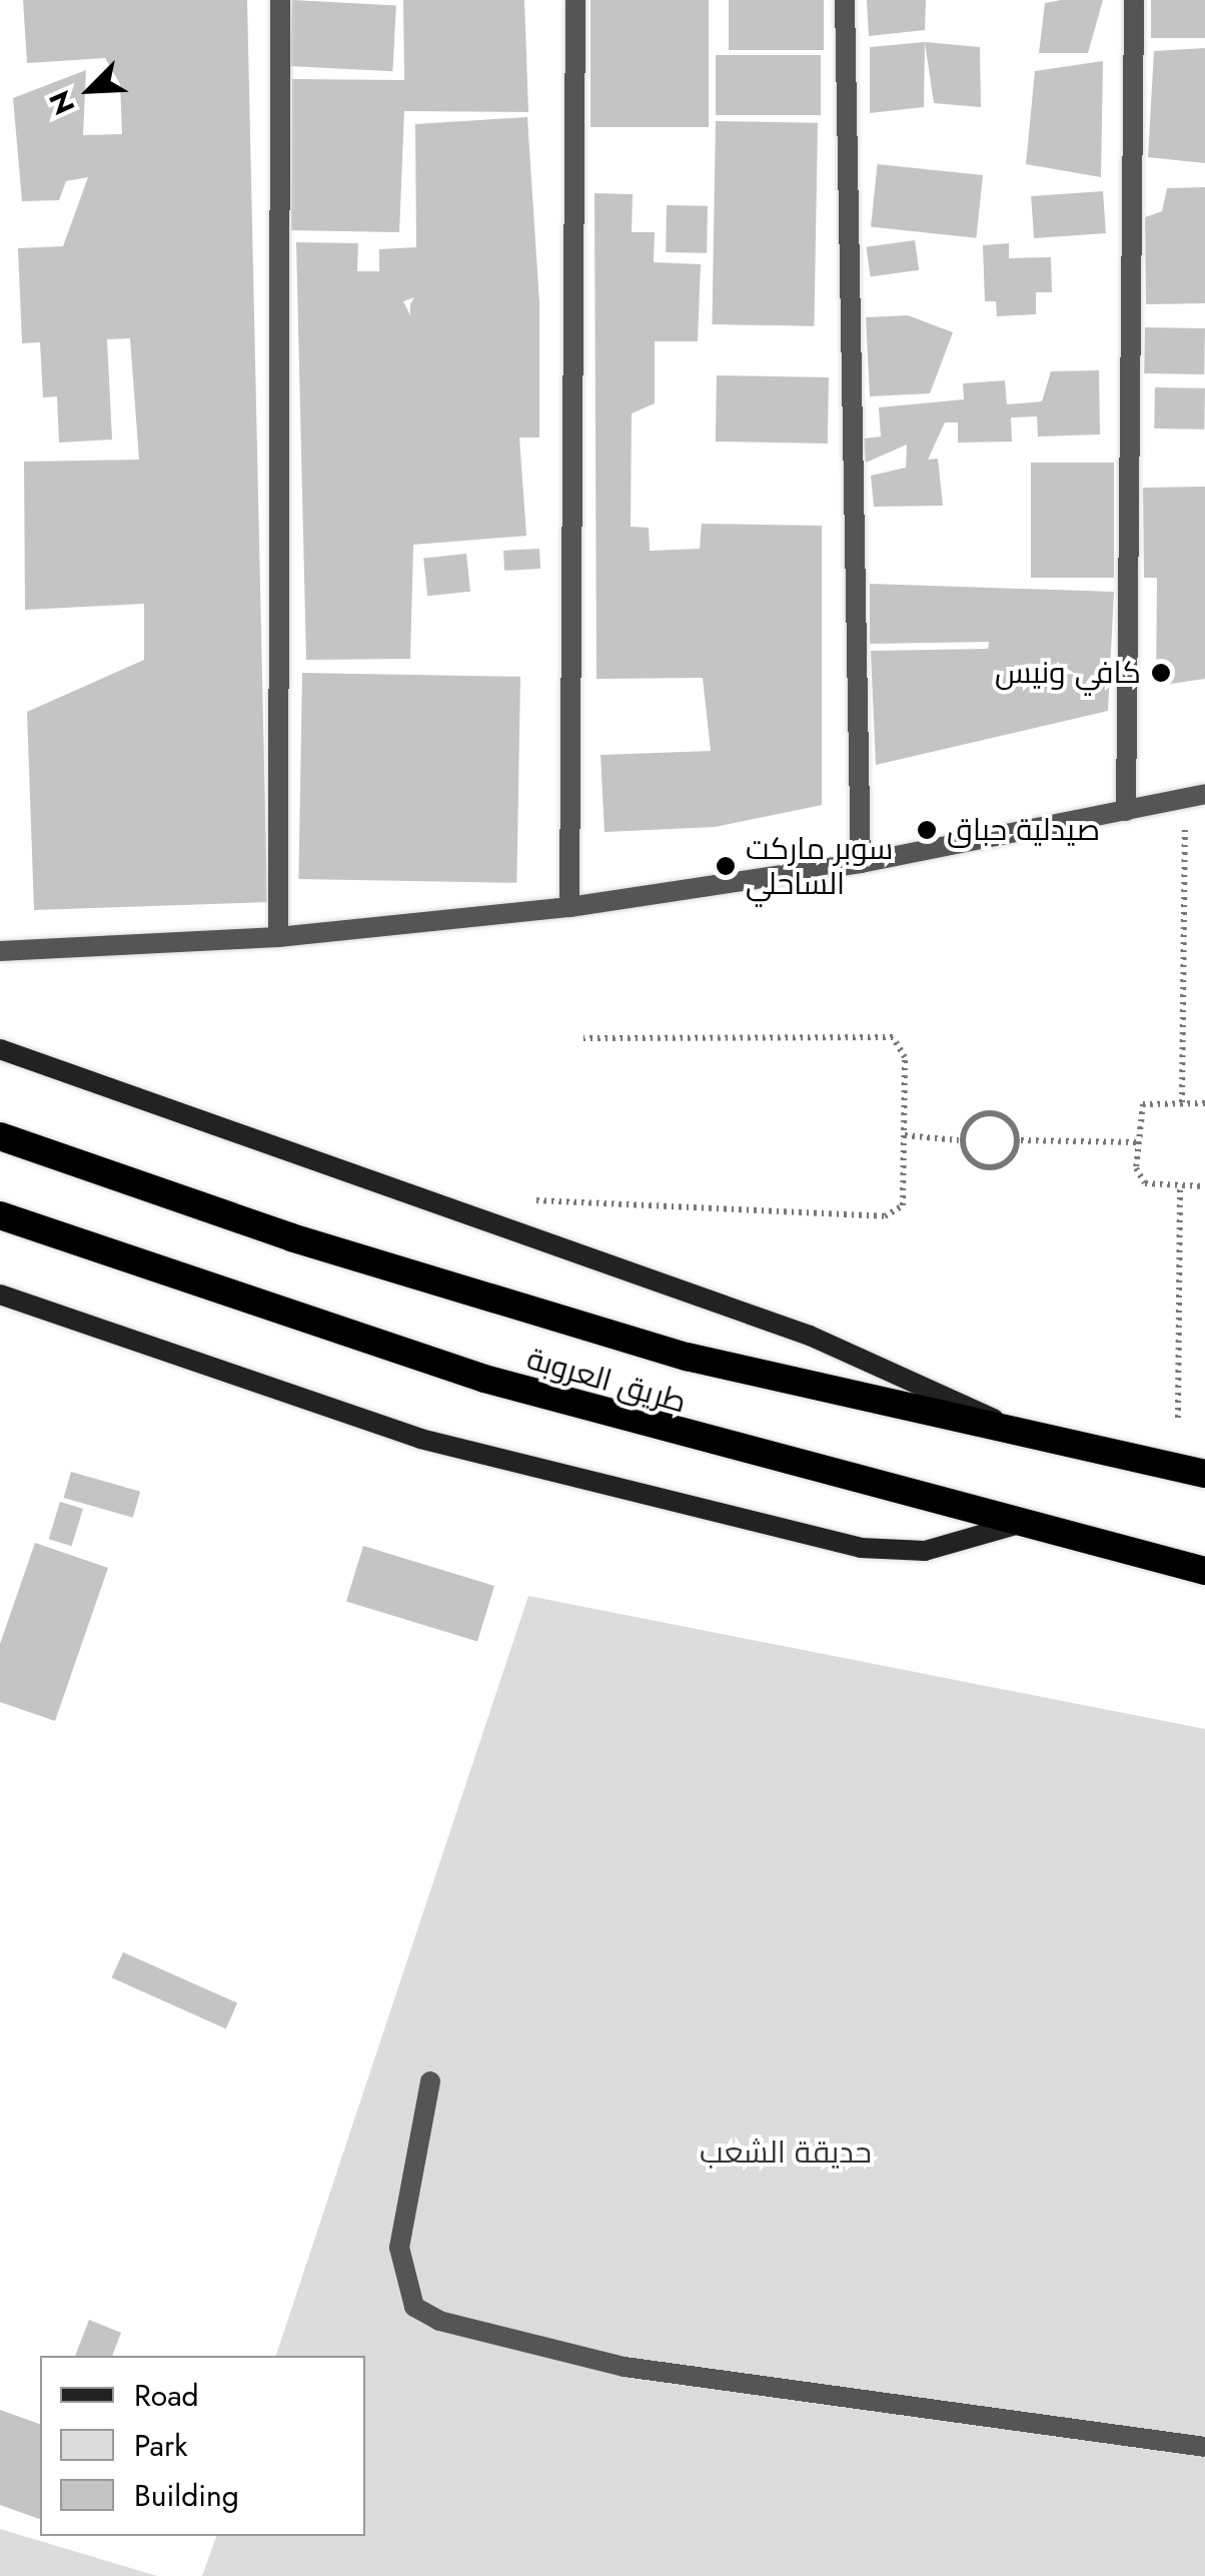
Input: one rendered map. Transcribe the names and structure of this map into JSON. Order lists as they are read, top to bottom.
{
  "streets": {
    "highway": ["طريق العروبة"]
  },
  "parks": ["حديقة الشعب"],
  "places": ["كافي ونيس", "صيدلية حباق", "سوبر ماركت الساحلي"],
  "legend": ["Road", "Park", "Building"],
  "north": "bottom left"
}
